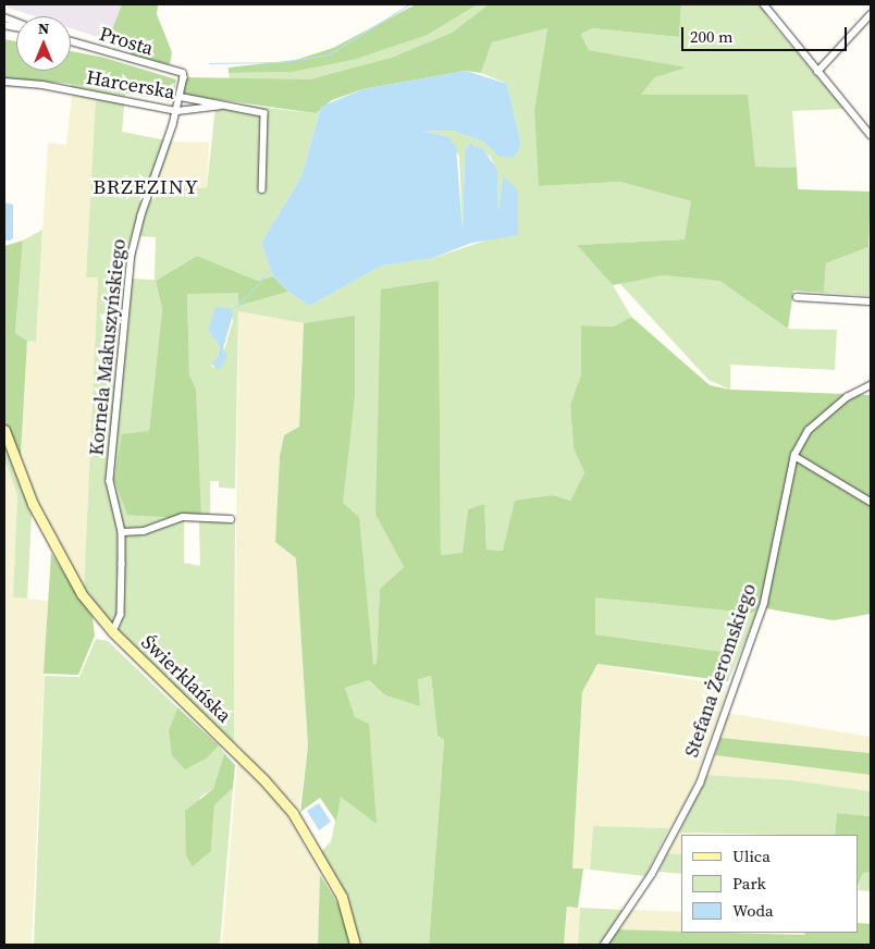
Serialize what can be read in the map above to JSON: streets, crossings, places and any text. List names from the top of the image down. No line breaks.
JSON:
{"streets":{"street":["Prosta","Harcerska","Kornela Makuszyńskiego","Stefana Żeromskiego","Świerklańska"]},"crossings":[["Prosta","Kornela Makuszyńskiego"],["Harcerska","Kornela Makuszyńskiego"],["Kornela Makuszyńskiego","Świerklańska"]],"districts":["BRZEZINY"],"legend":["Ulica","Park","Woda"],"scale_bar":"200 m","north":"top"}
